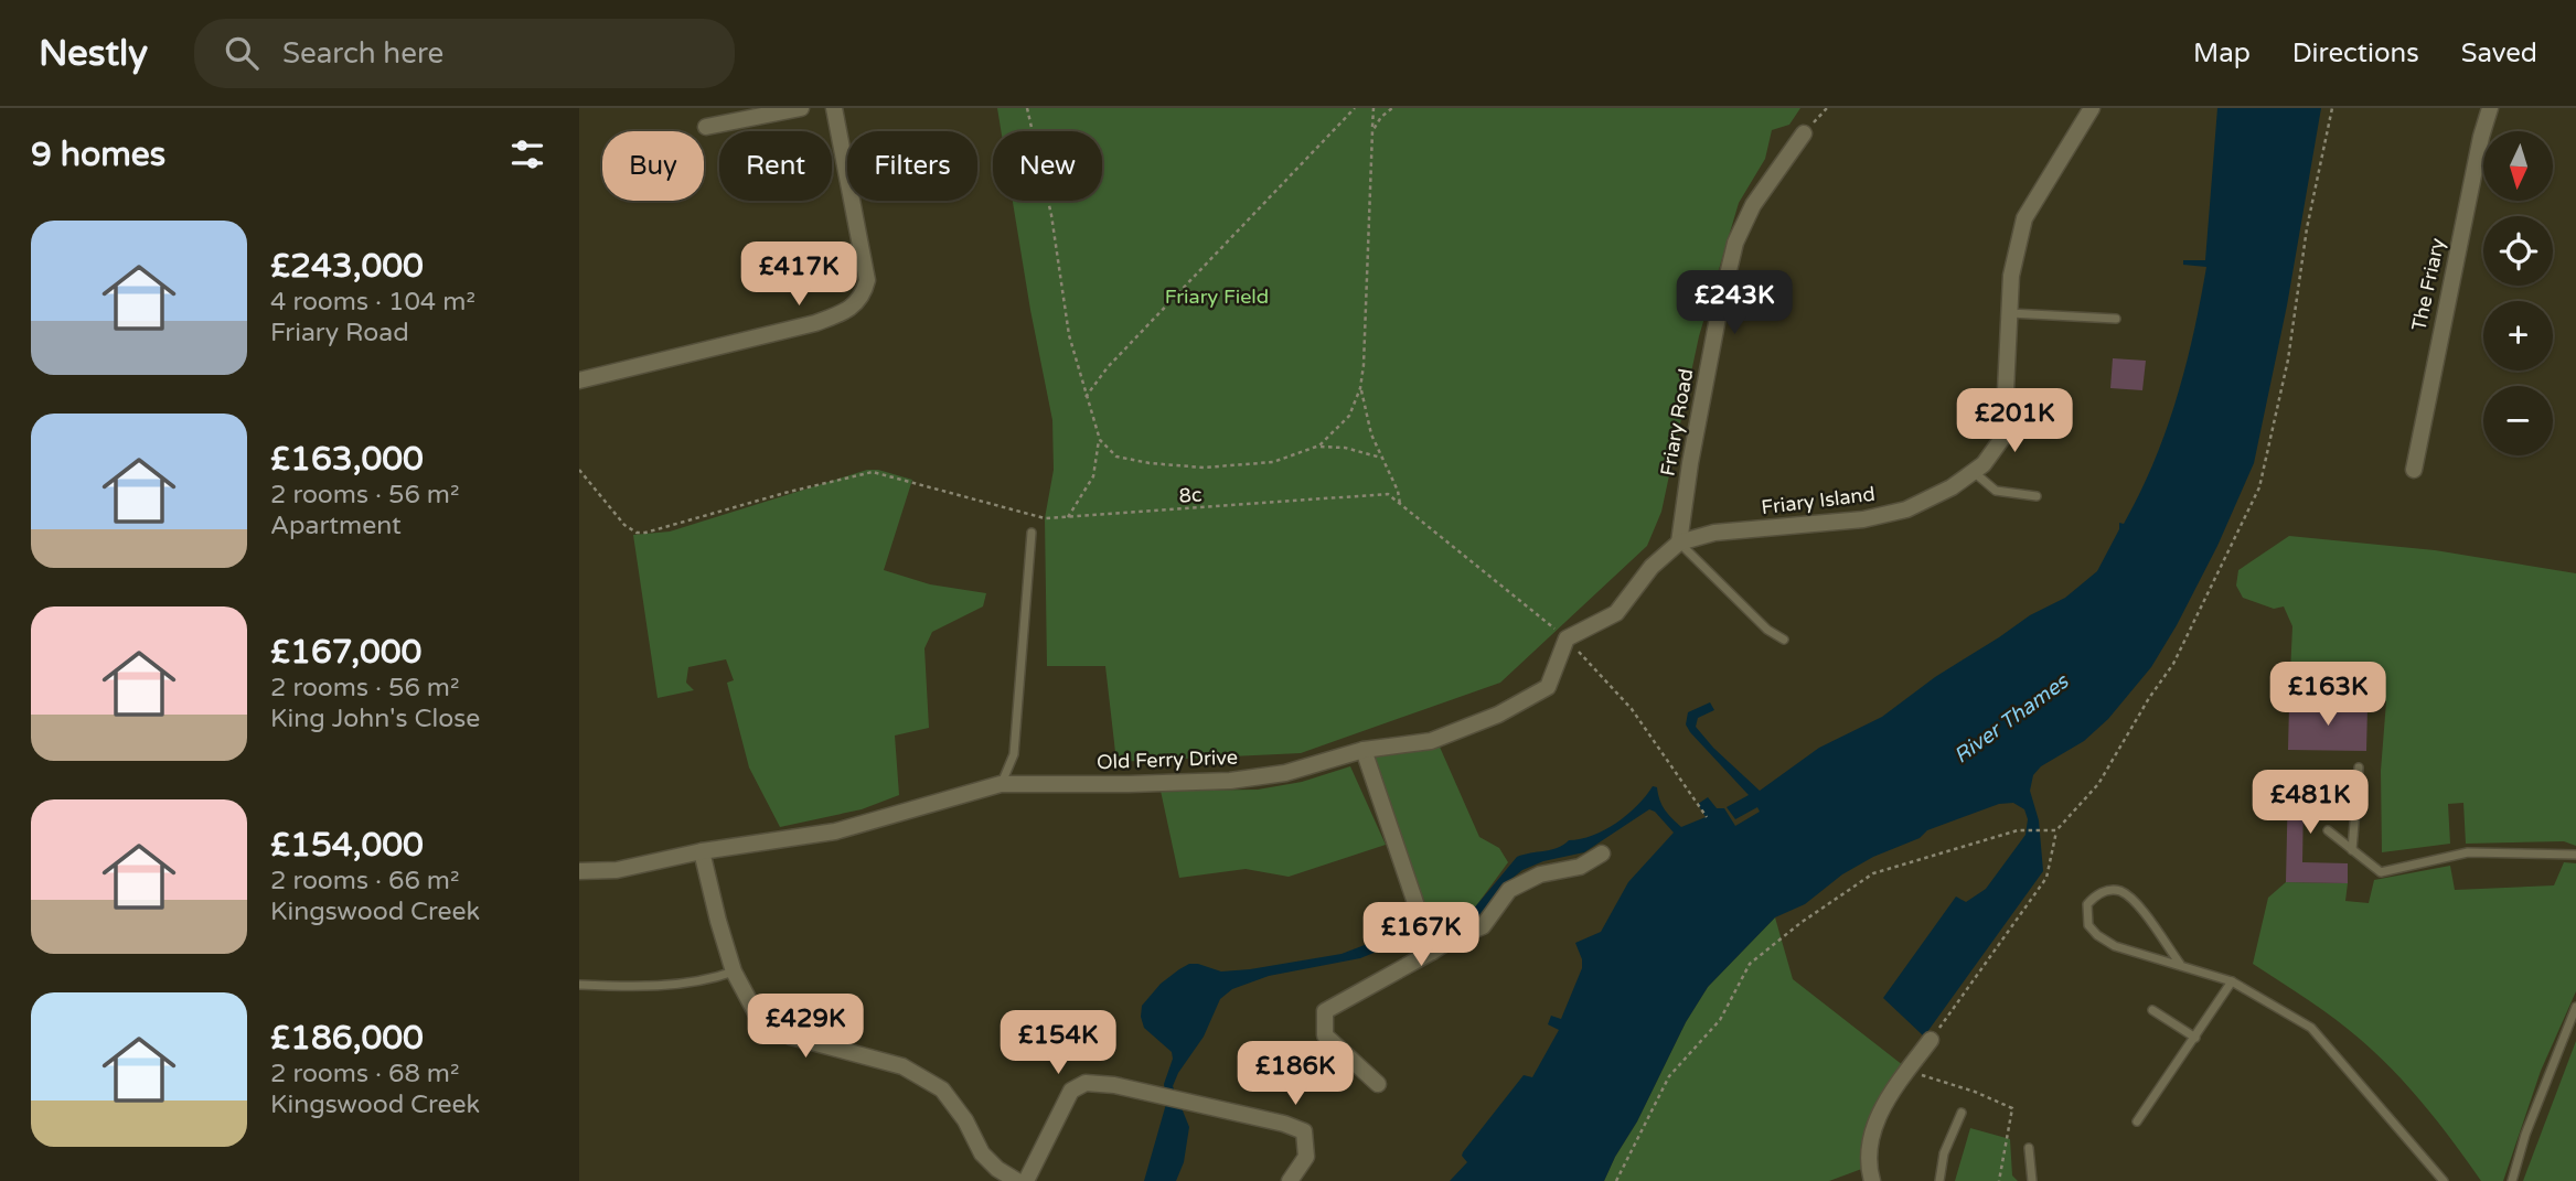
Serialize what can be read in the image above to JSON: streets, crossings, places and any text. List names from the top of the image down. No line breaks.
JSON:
{"streets":{"street":["The Friary","Friary Road","Friary Island","Old Ferry Drive"],"path":["8c"]},"crossings":[["Friary Road","Friary Island"],["8c","Old Ferry Drive"]],"water":["River Thames"],"parks":["Friary Field"],"north":"bottom","page":{"header":"Nestly","search":"Search here","nav":["Map","Directions","Saved"],"heading":"9 homes","map_buttons":["+","−"],"chip":["Buy","Rent","Filters","New"],"list":[{"name":"£243,000","note":"4 rooms · 104 m² · Friary Road"},{"name":"£163,000","note":"2 rooms · 56 m² · Apartment"},{"name":"£167,000","note":"2 rooms · 56 m² · King John's Close"},{"name":"£154,000","note":"2 rooms · 66 m² · Kingswood Creek"},{"name":"£186,000","note":"2 rooms · 68 m² · Kingswood Creek"}],"price":["£417K","£243K","£201K","£163K","£481K","£167K","£429K","£154K","£186K"]}}
